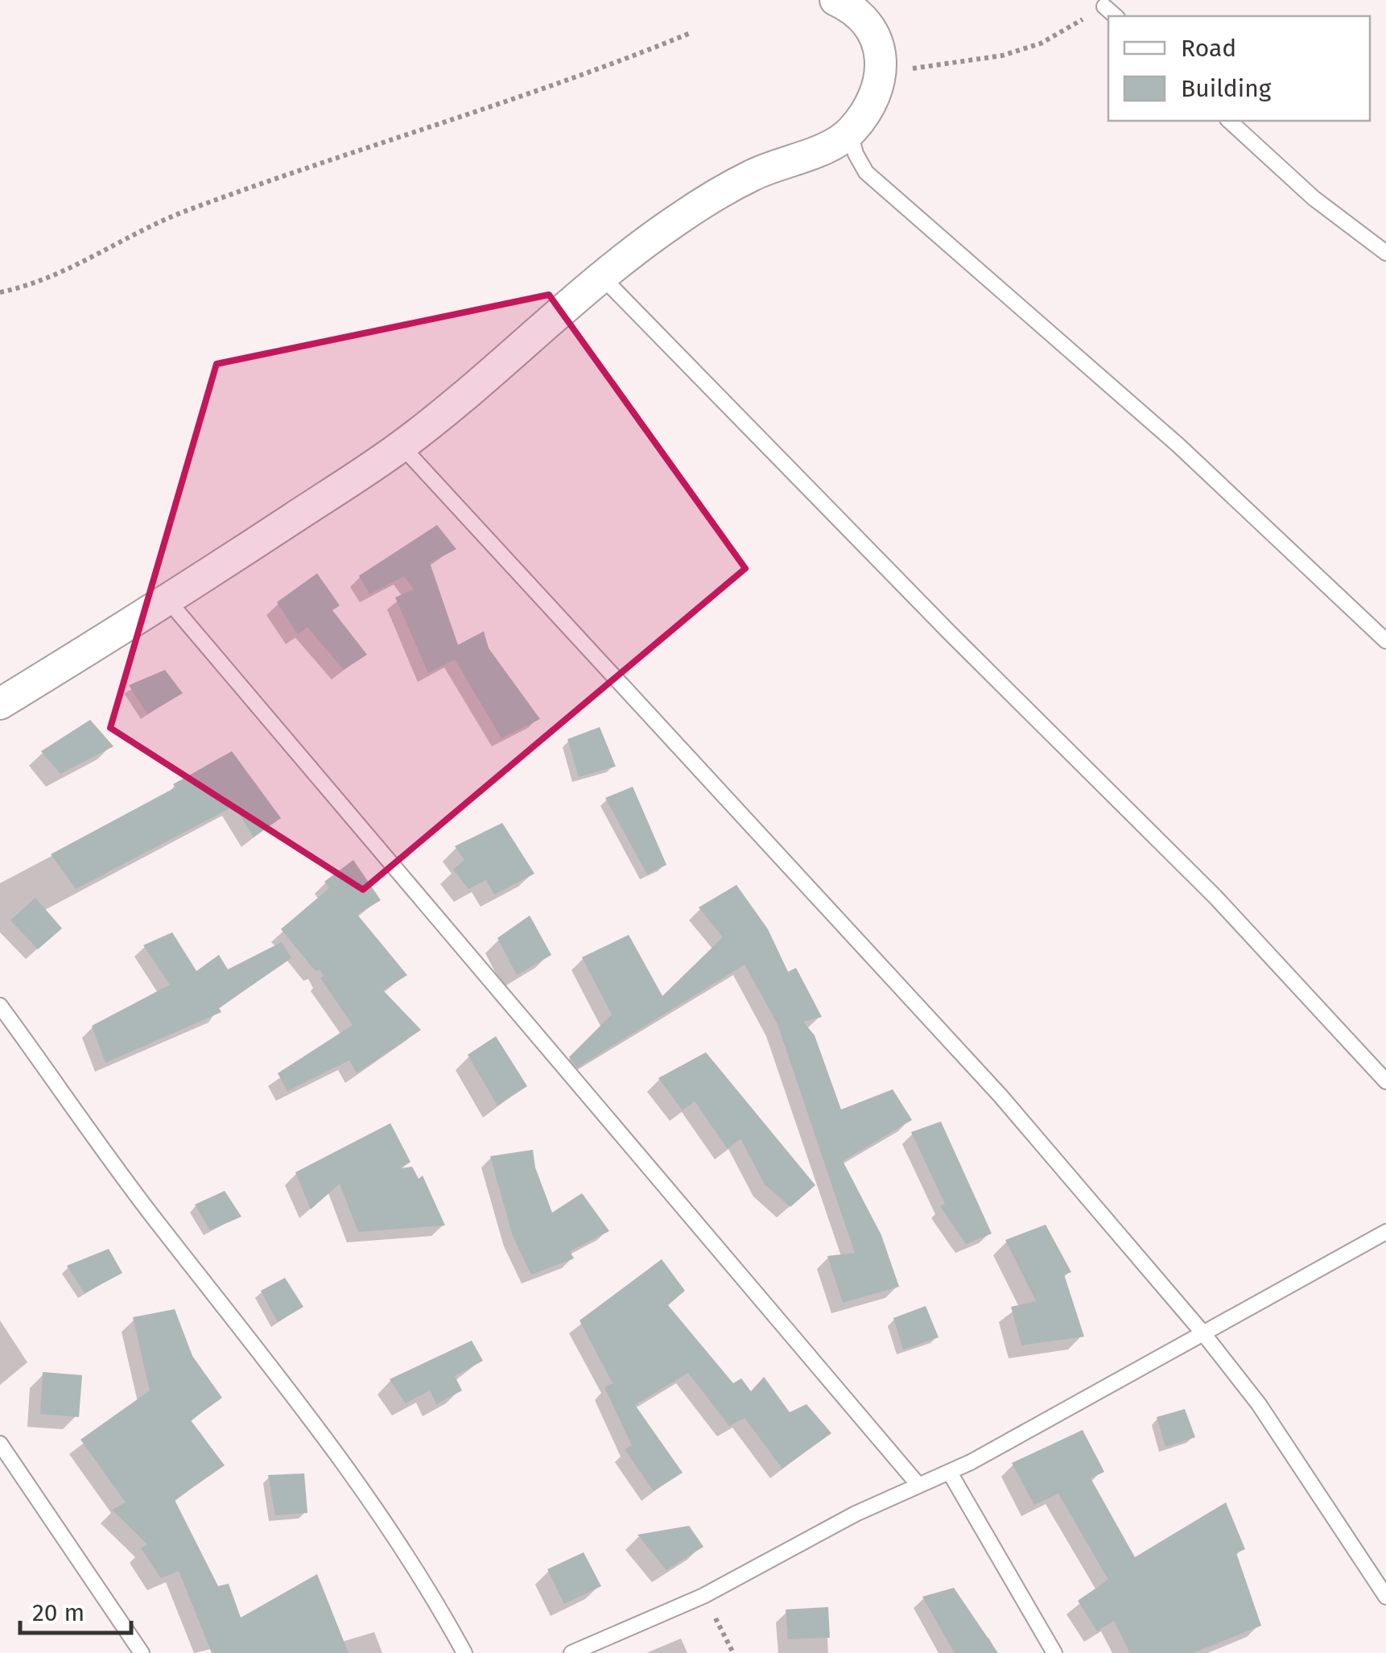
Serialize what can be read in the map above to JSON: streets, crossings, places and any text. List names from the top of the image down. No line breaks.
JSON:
{"legend":["Road","Building"],"scale_bar":"20 m"}
